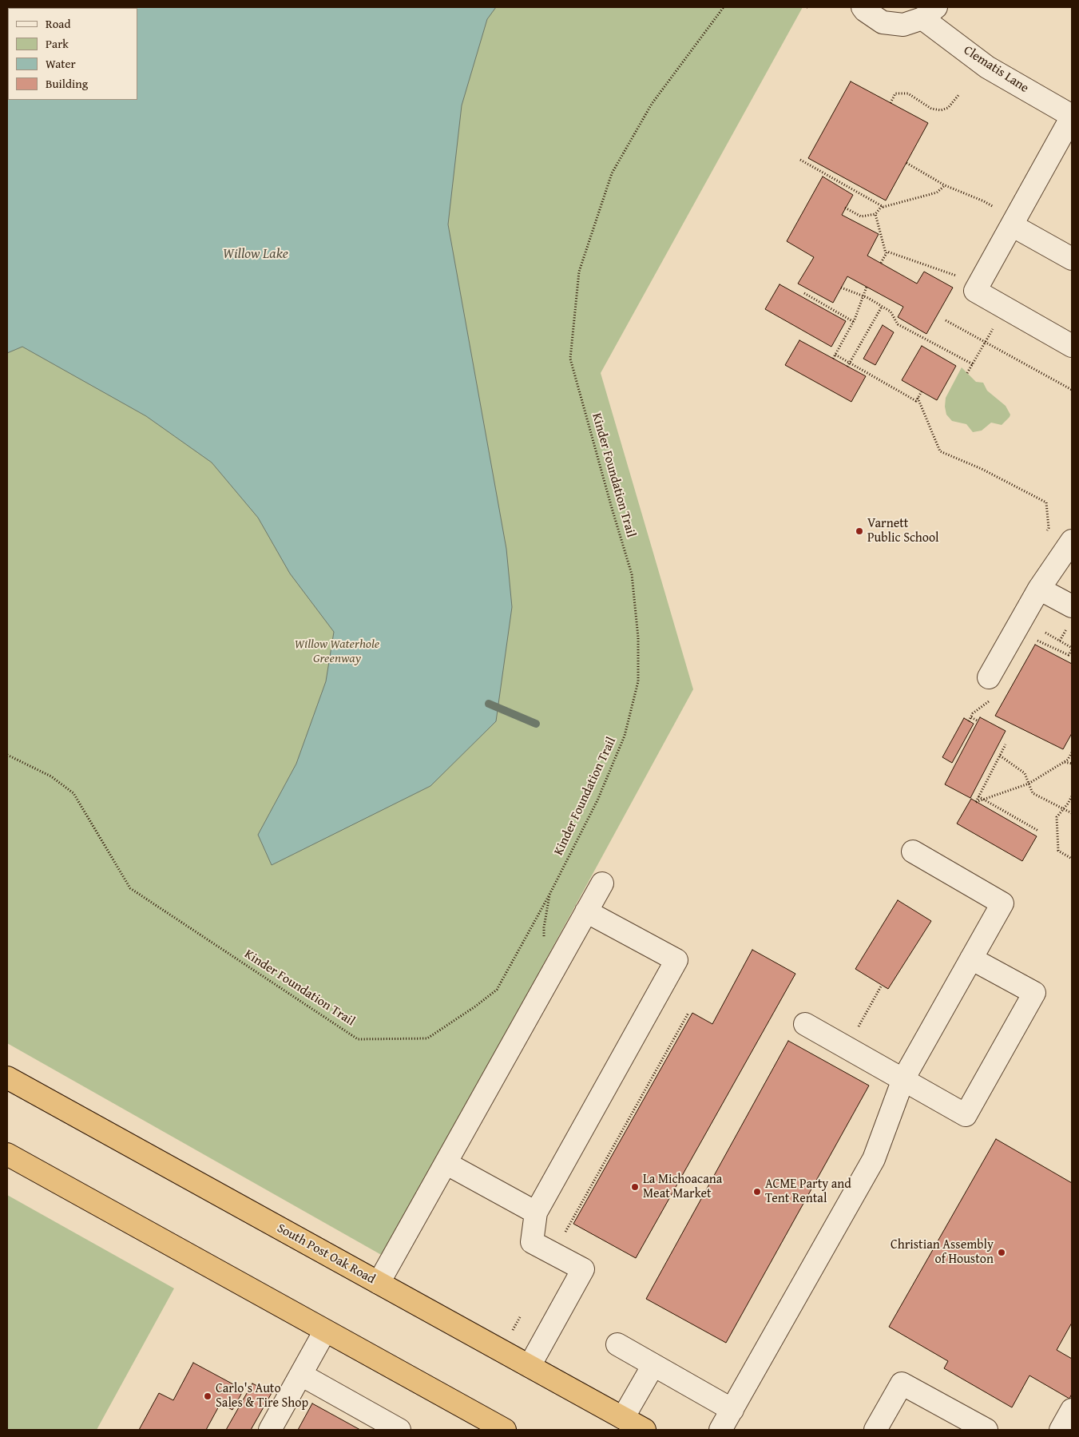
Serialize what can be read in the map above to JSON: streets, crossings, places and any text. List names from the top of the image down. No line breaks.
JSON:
{"streets":{"highway":["South Post Oak Road"],"street":["Clematis Lane"],"path":["Kinder Foundation Trail"]},"water":["Willow Lake"],"parks":["Willow Waterhole Greenway"],"places":["Varnett Public School","La Michoacana Meat Market","ACME Party and Tent Rental","Christian Assembly of Houston","Carlo's Auto Sales & Tire Shop"],"legend":["Road","Park","Water","Building"]}
